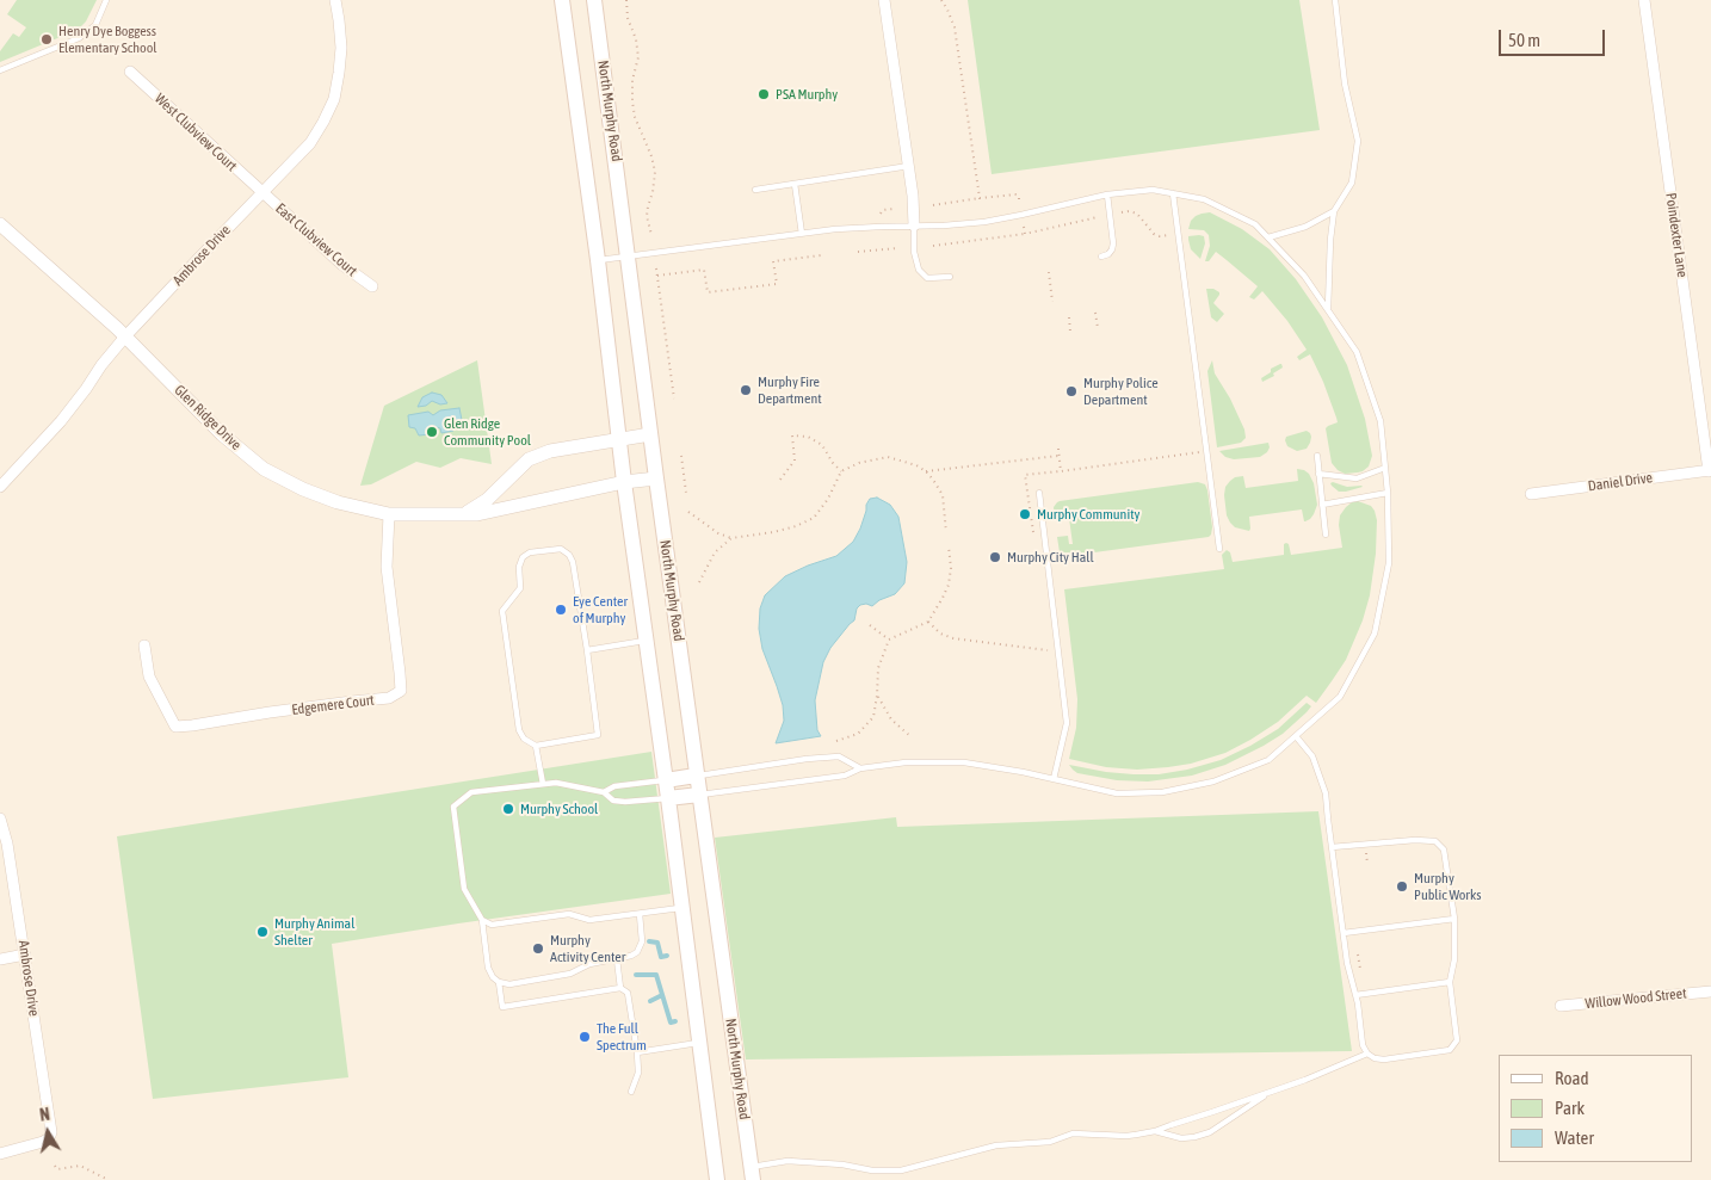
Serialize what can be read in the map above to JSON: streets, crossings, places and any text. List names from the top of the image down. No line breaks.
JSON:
{"streets":{"main road":["North Murphy Road"],"street":["West Clubview Court","Poindexter Lane","East Clubview Court","Ambrose Drive","Glen Ridge Drive","Daniel Drive","Edgemere Court","Willow Wood Street"]},"crossings":[["North Murphy Road","Glen Ridge Drive"],["West Clubview Court","East Clubview Court"],["West Clubview Court","Ambrose Drive"],["Poindexter Lane","Daniel Drive"],["East Clubview Court","Ambrose Drive"],["Ambrose Drive","Glen Ridge Drive"],["Glen Ridge Drive","Edgemere Court"]],"places":["Henry Dye Boggess Elementary School","PSA Murphy","Murphy Fire Department","Murphy Police Department","Glen Ridge Community Pool","Murphy Community","Murphy City Hall","Eye Center of Murphy","Murphy School","Murphy Public Works","Murphy Animal Shelter","Murphy Activity Center","The Full Spectrum"],"legend":["Road","Park","Water"],"scale_bar":"50 m","north":"top"}
